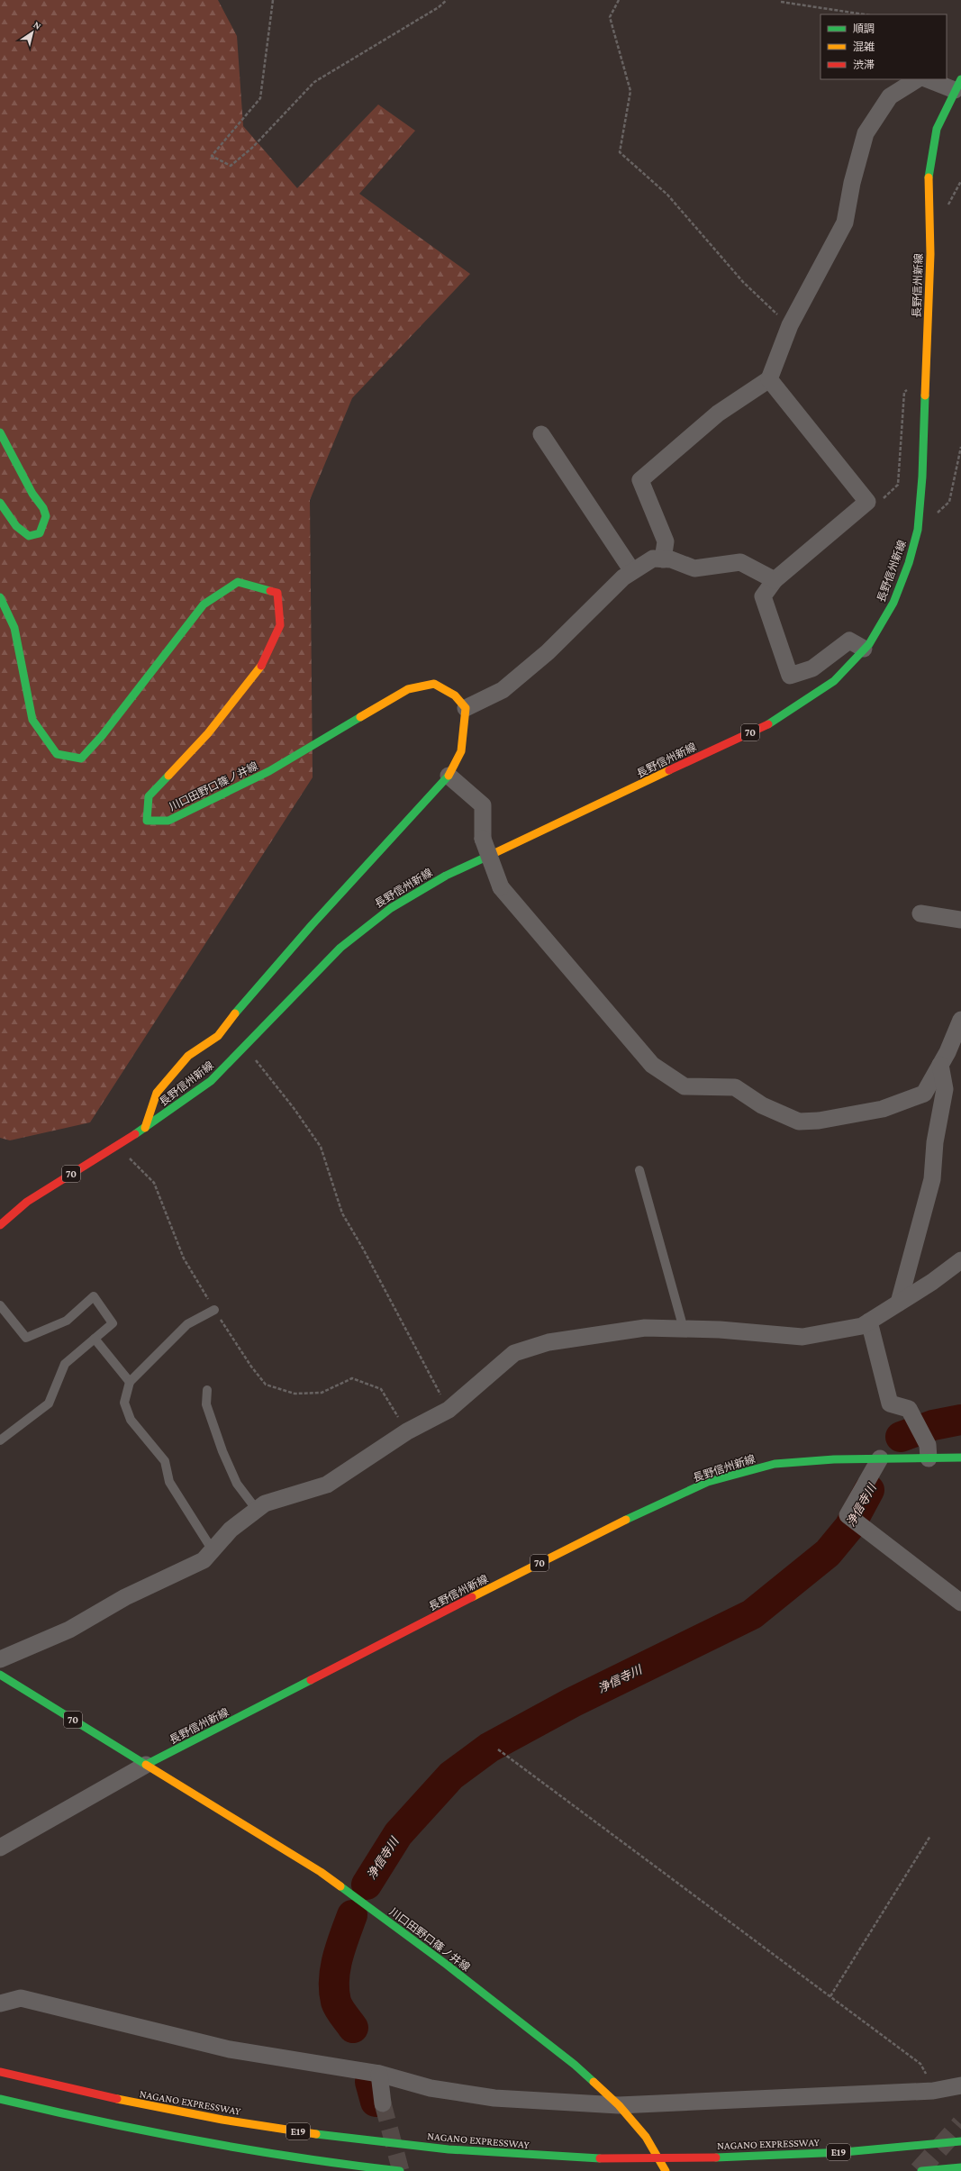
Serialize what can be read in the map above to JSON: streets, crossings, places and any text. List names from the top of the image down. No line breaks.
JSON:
{"streets":{"main road":["長野信州新線","70","川口田野口篠ノ井線","NAGANO EXPRESSWAY","E19"]},"crossings":[["長野信州新線","70"],["長野信州新線","川口田野口篠ノ井線"],["70","川口田野口篠ノ井線"]],"water":["浄信寺川"],"legend":["順調","混雑","渋滞"],"north":"top right"}
